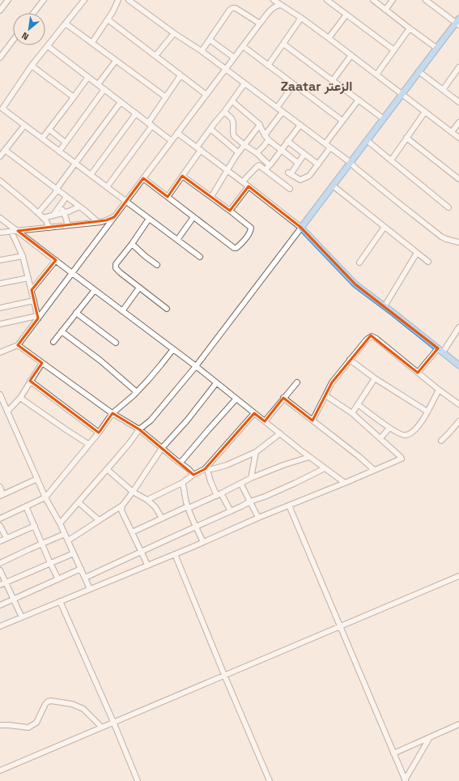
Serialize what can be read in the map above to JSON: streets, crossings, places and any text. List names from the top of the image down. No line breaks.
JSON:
{"districts":["Zaatar الزعتر"],"north":"bottom left"}
